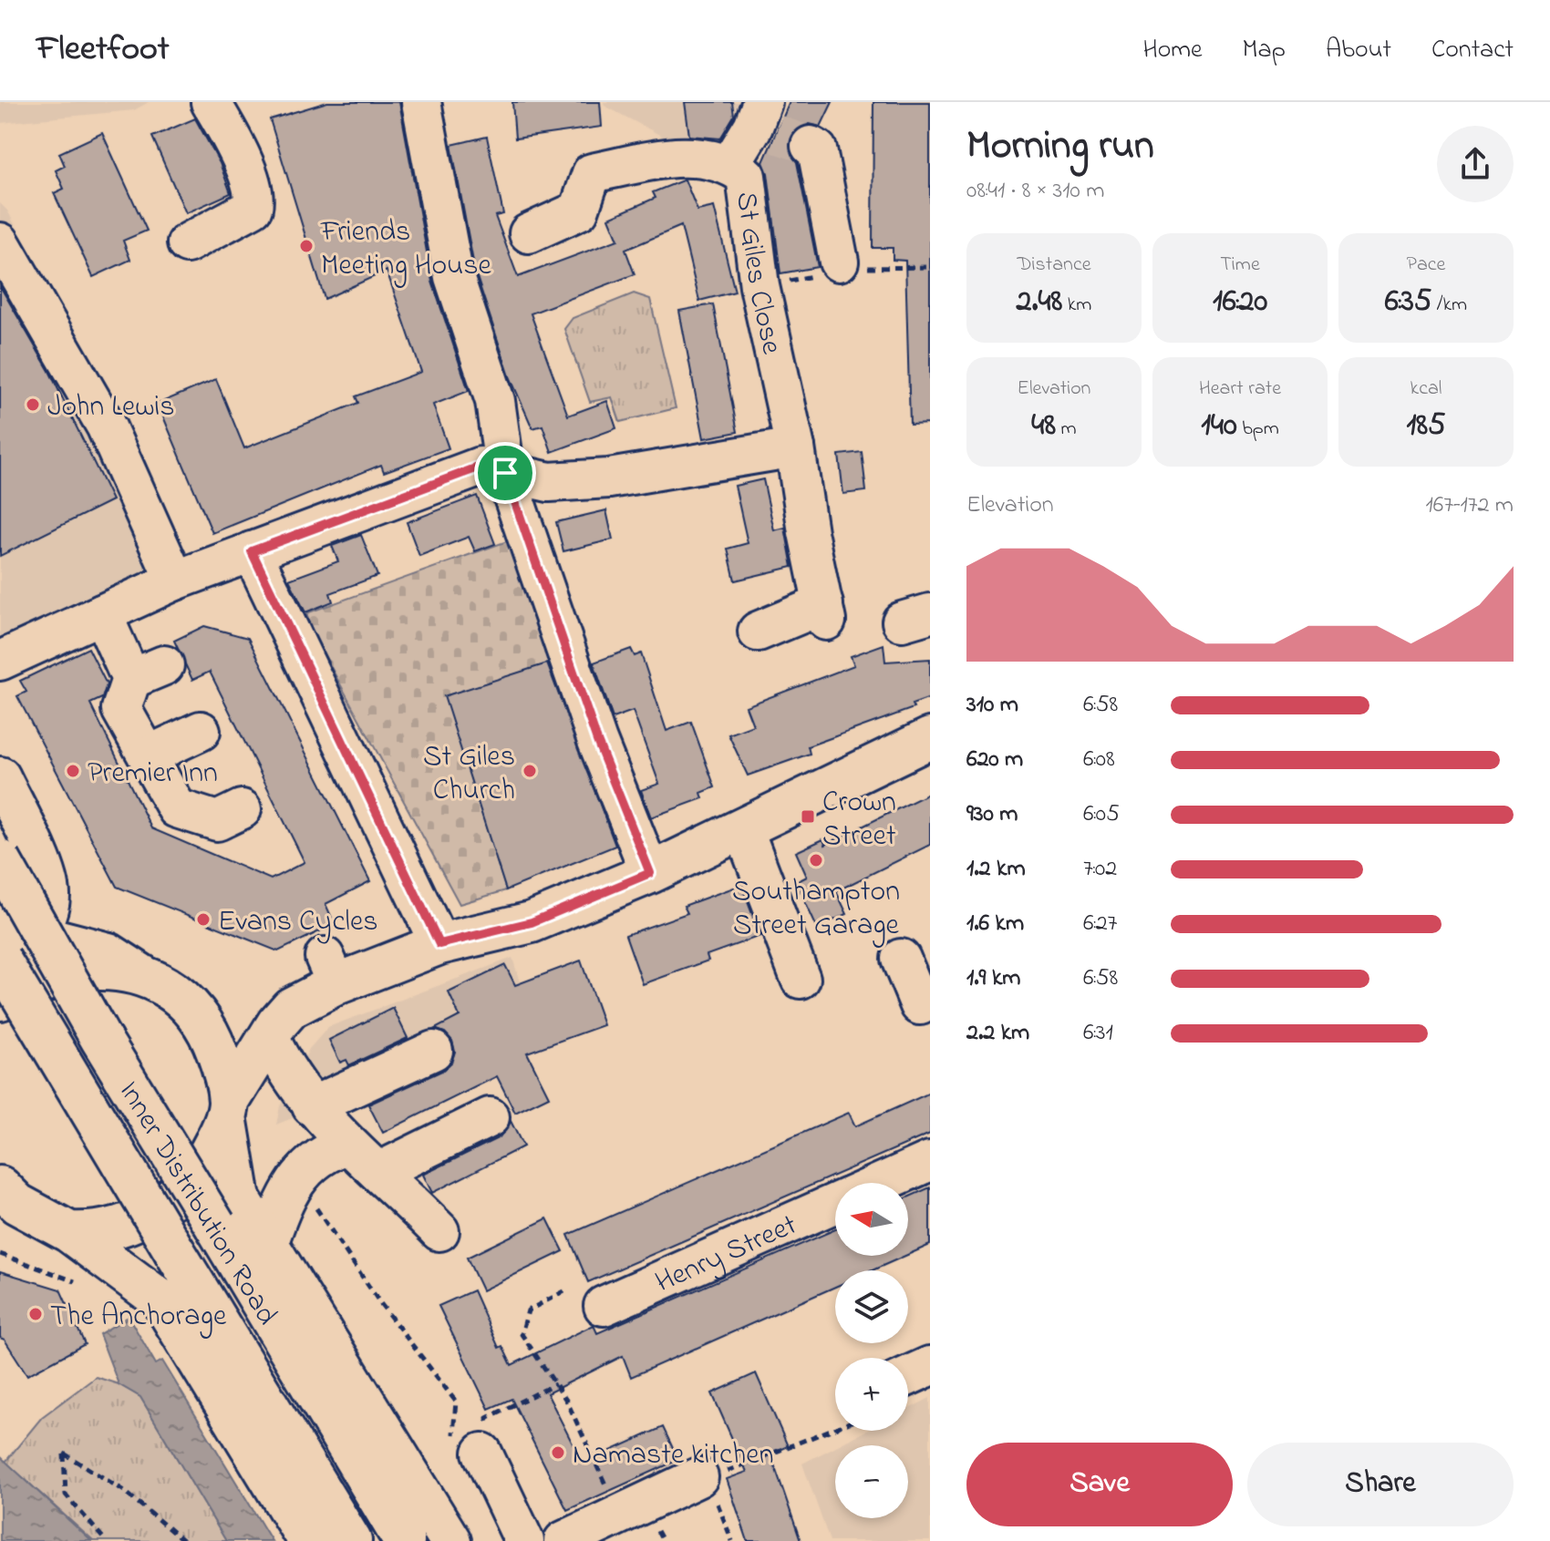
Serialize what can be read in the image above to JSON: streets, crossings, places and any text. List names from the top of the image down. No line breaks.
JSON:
{"streets":{"main road":["Inner Distribution Road"],"street":["St Giles Close","Henry Street"]},"places":{"other":["Friends Meeting House","John Lewis","Premier Inn","St Giles Church","Southampton Street Garage","Evans Cycles","The Anchorage","Namaste kitchen"],"transit":["Crown Street"]},"north":"left","page":{"header":"Fleetfoot","nav":["Home","Map","About","Contact"],"heading":["Morning run","08:41 · 8 × 310 m"],"stats":[["Distance","2.48 km"],["Time","16:20"],["Pace","6:35 /km"],["Elevation","48 m"],["Heart rate","140 bpm"],["kcal","185"]],"chart":["Elevation","167–172 m"],"list":[{"name":"310 m","note":"6:58"},{"name":"620 m","note":"6:08"},{"name":"930 m","note":"6:05"},{"name":"1.2 km","note":"7:02"},{"name":"1.6 km","note":"6:27"},{"name":"1.9 km","note":"6:58"},{"name":"2.2 km","note":"6:31"}],"map_buttons":["+","−"],"buttons":["Save","Share"]}}
